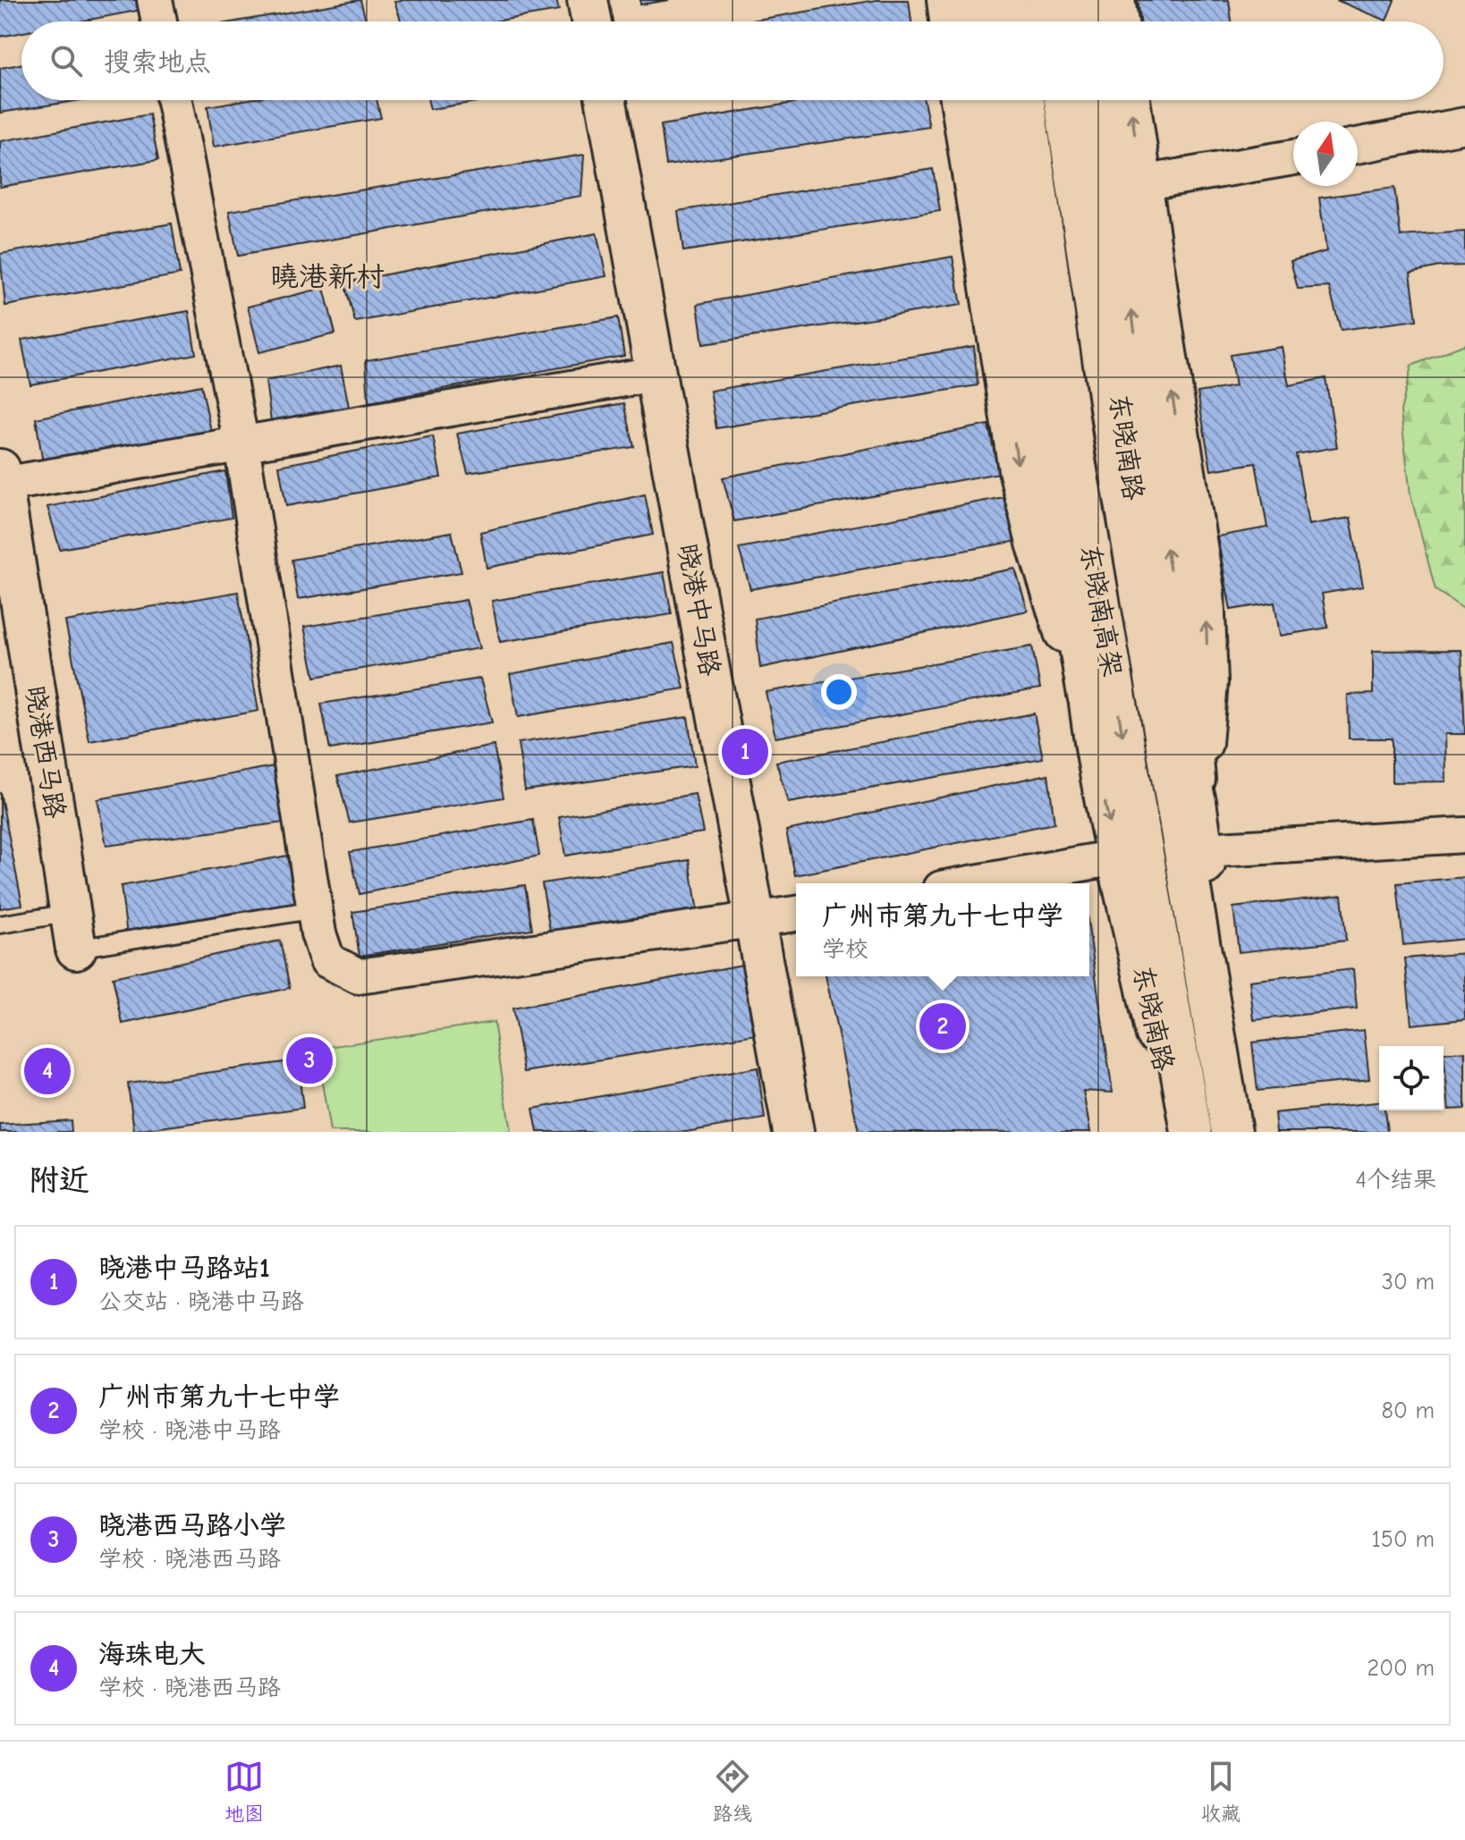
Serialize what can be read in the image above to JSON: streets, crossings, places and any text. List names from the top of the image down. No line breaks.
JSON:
{"streets":{"main road":["东晓南路","晓港中马路","东晓南高架","晓港西马路"]},"districts":["曉港新村"],"north":"top","page":{"search":"搜索地点","pins":["1","2","3","4"],"popup":["广州市第九十七中学","学校"],"heading":["附近","4个结果"],"list":[{"mark":"1","name":"晓港中马路站1","note":"公交站 · 晓港中马路","value":"30 m"},{"mark":"2","name":"广州市第九十七中学","note":"学校 · 晓港中马路","value":"80 m"},{"mark":"3","name":"晓港西马路小学","note":"学校 · 晓港西马路","value":"150 m"},{"mark":"4","name":"海珠电大","note":"学校 · 晓港西马路","value":"200 m"}],"nav":["地图","路线","收藏"]}}
